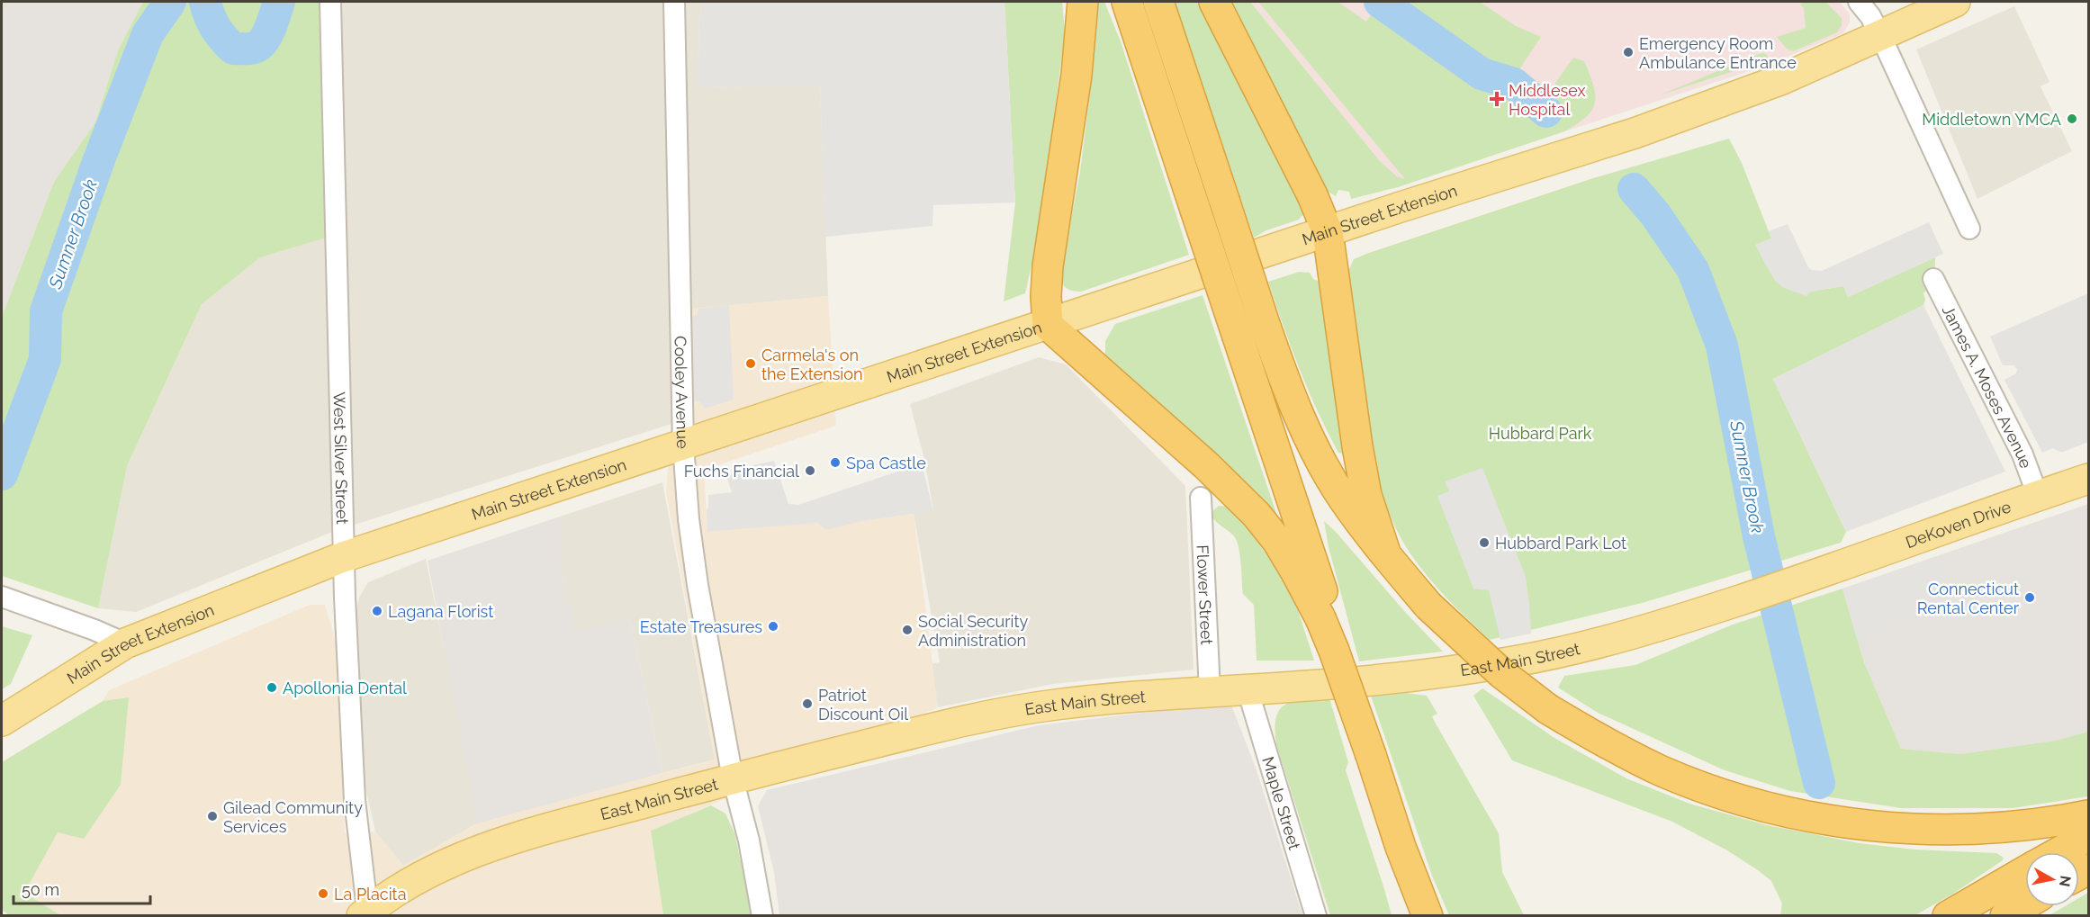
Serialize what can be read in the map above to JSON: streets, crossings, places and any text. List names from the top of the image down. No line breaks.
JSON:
{"streets":{"main road":["Main Street Extension","DeKoven Drive","East Main Street"],"street":["James A. Moses Avenue","Cooley Avenue","West Silver Street","Flower Street","Maple Street"]},"crossings":[["Main Street Extension","Cooley Avenue"],["Main Street Extension","West Silver Street"],["James A. Moses Avenue","DeKoven Drive"],["Cooley Avenue","East Main Street"],["West Silver Street","East Main Street"],["DeKoven Drive","East Main Street"],["Flower Street","East Main Street"],["East Main Street","Maple Street"]],"water":["Sumner Brook"],"parks":["Hubbard Park"],"places":{"other":["Emergency Room Ambulance Entrance","Middletown YMCA","Carmela's on the Extension","Spa Castle","Fuchs Financial","Hubbard Park Lot","Connecticut Rental Center","Lagana Florist","Estate Treasures","Social Security Administration","Apollonia Dental","Patriot Discount Oil","Gilead Community Services","La Placita"],"health":["Middlesex Hospital"]},"scale_bar":"50 m","north":"right"}
